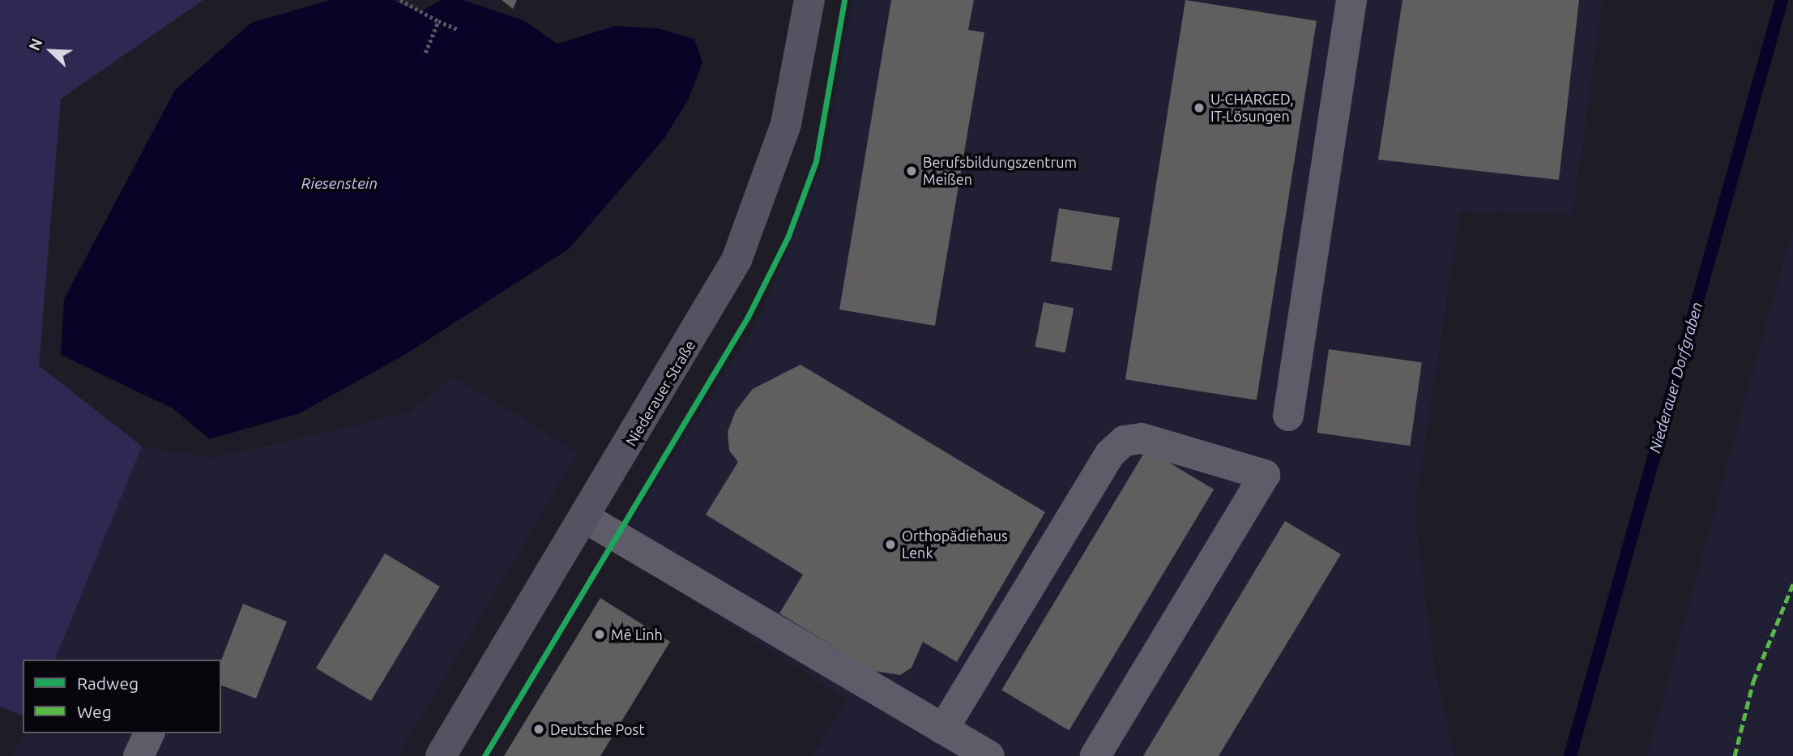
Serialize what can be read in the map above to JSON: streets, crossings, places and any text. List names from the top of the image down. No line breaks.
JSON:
{"streets":{"main road":["Niederauer Straße"]},"water":["Riesenstein","Niederauer Dorfgraben"],"places":["U-CHARGED, IT-Lösungen","Berufsbildungszentrum Meißen","Orthopädiehaus Lenk","Mȇ Linh","Deutsche Post"],"legend":["Radweg","Weg"],"north":"top left"}
